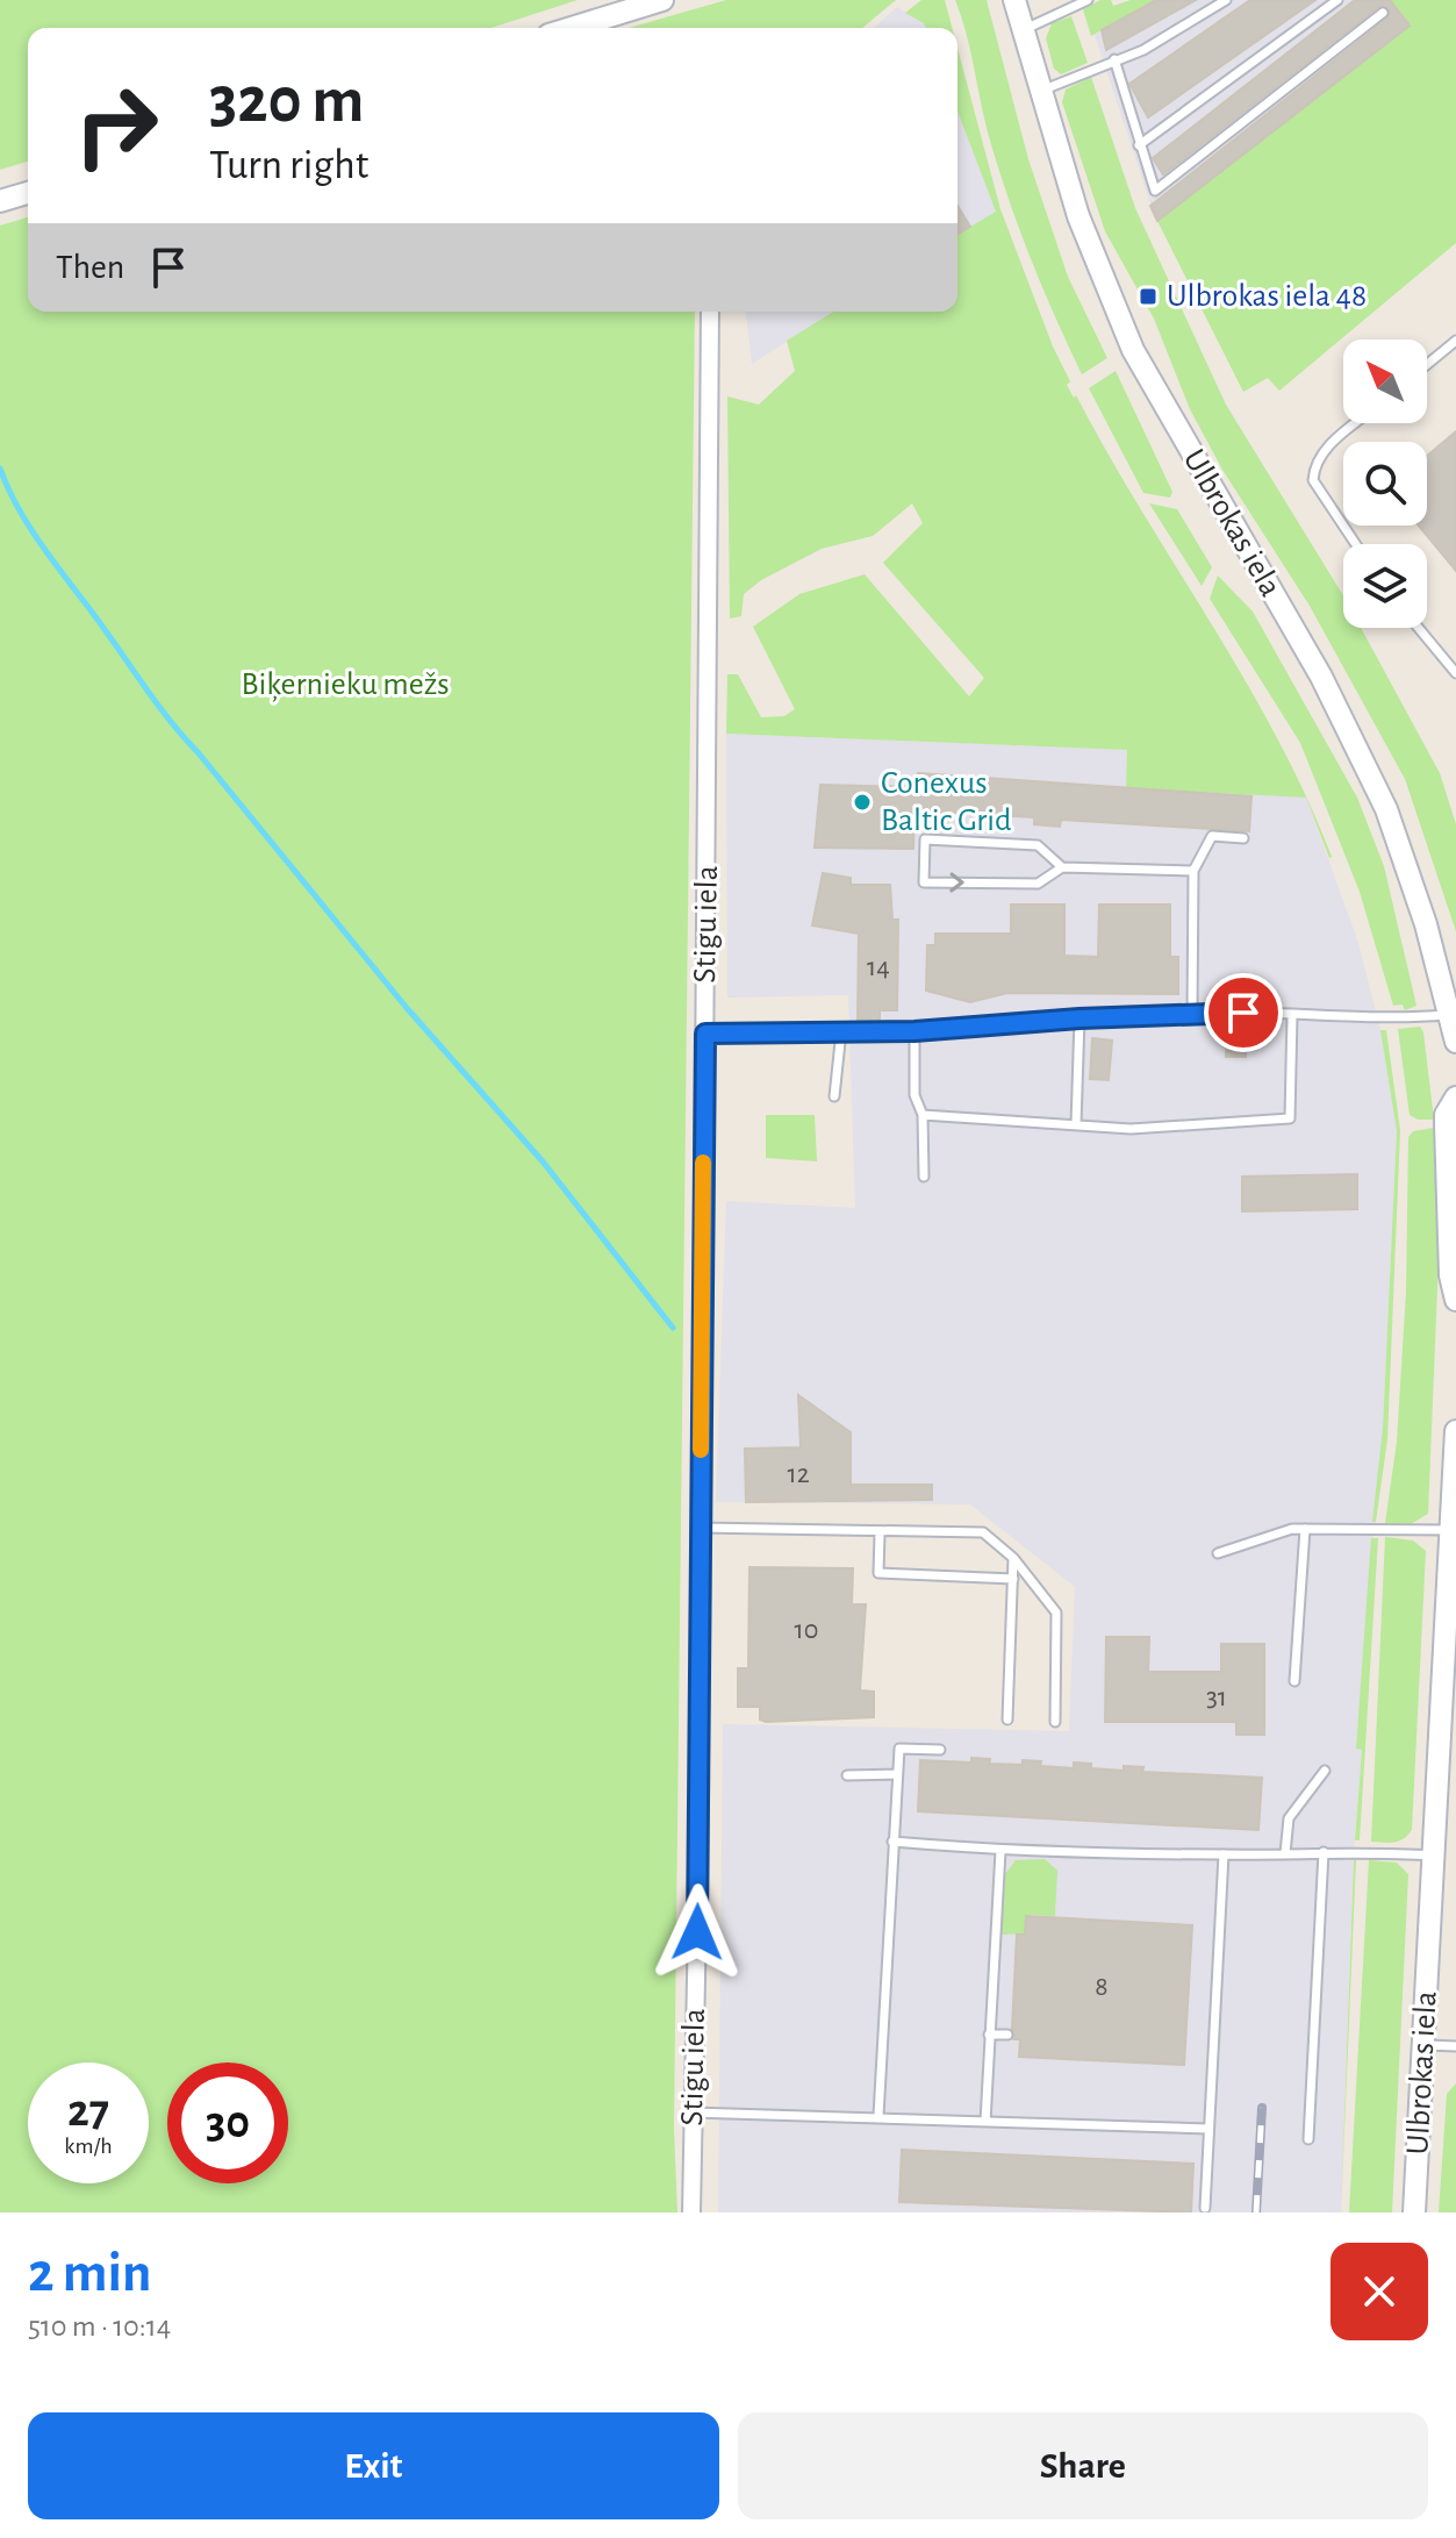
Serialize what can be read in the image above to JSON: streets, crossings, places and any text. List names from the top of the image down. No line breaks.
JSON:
{"streets":{"main road":["Ulbrokas iela"],"street":["Stigu iela"]},"parks":["Biķernieku mežs"],"places":{"transit":["Ulbrokas iela 48"],"other":["Conexus Baltic Grid"]},"house_numbers":["14","12","10","31","8"],"north":"top left","page":{"turn":["320 m","Turn right"],"then":"Then","speed":"27 km/h","limit":"30","heading":["2 min","510 m · 10:14"],"buttons":["Exit","Share"]}}
